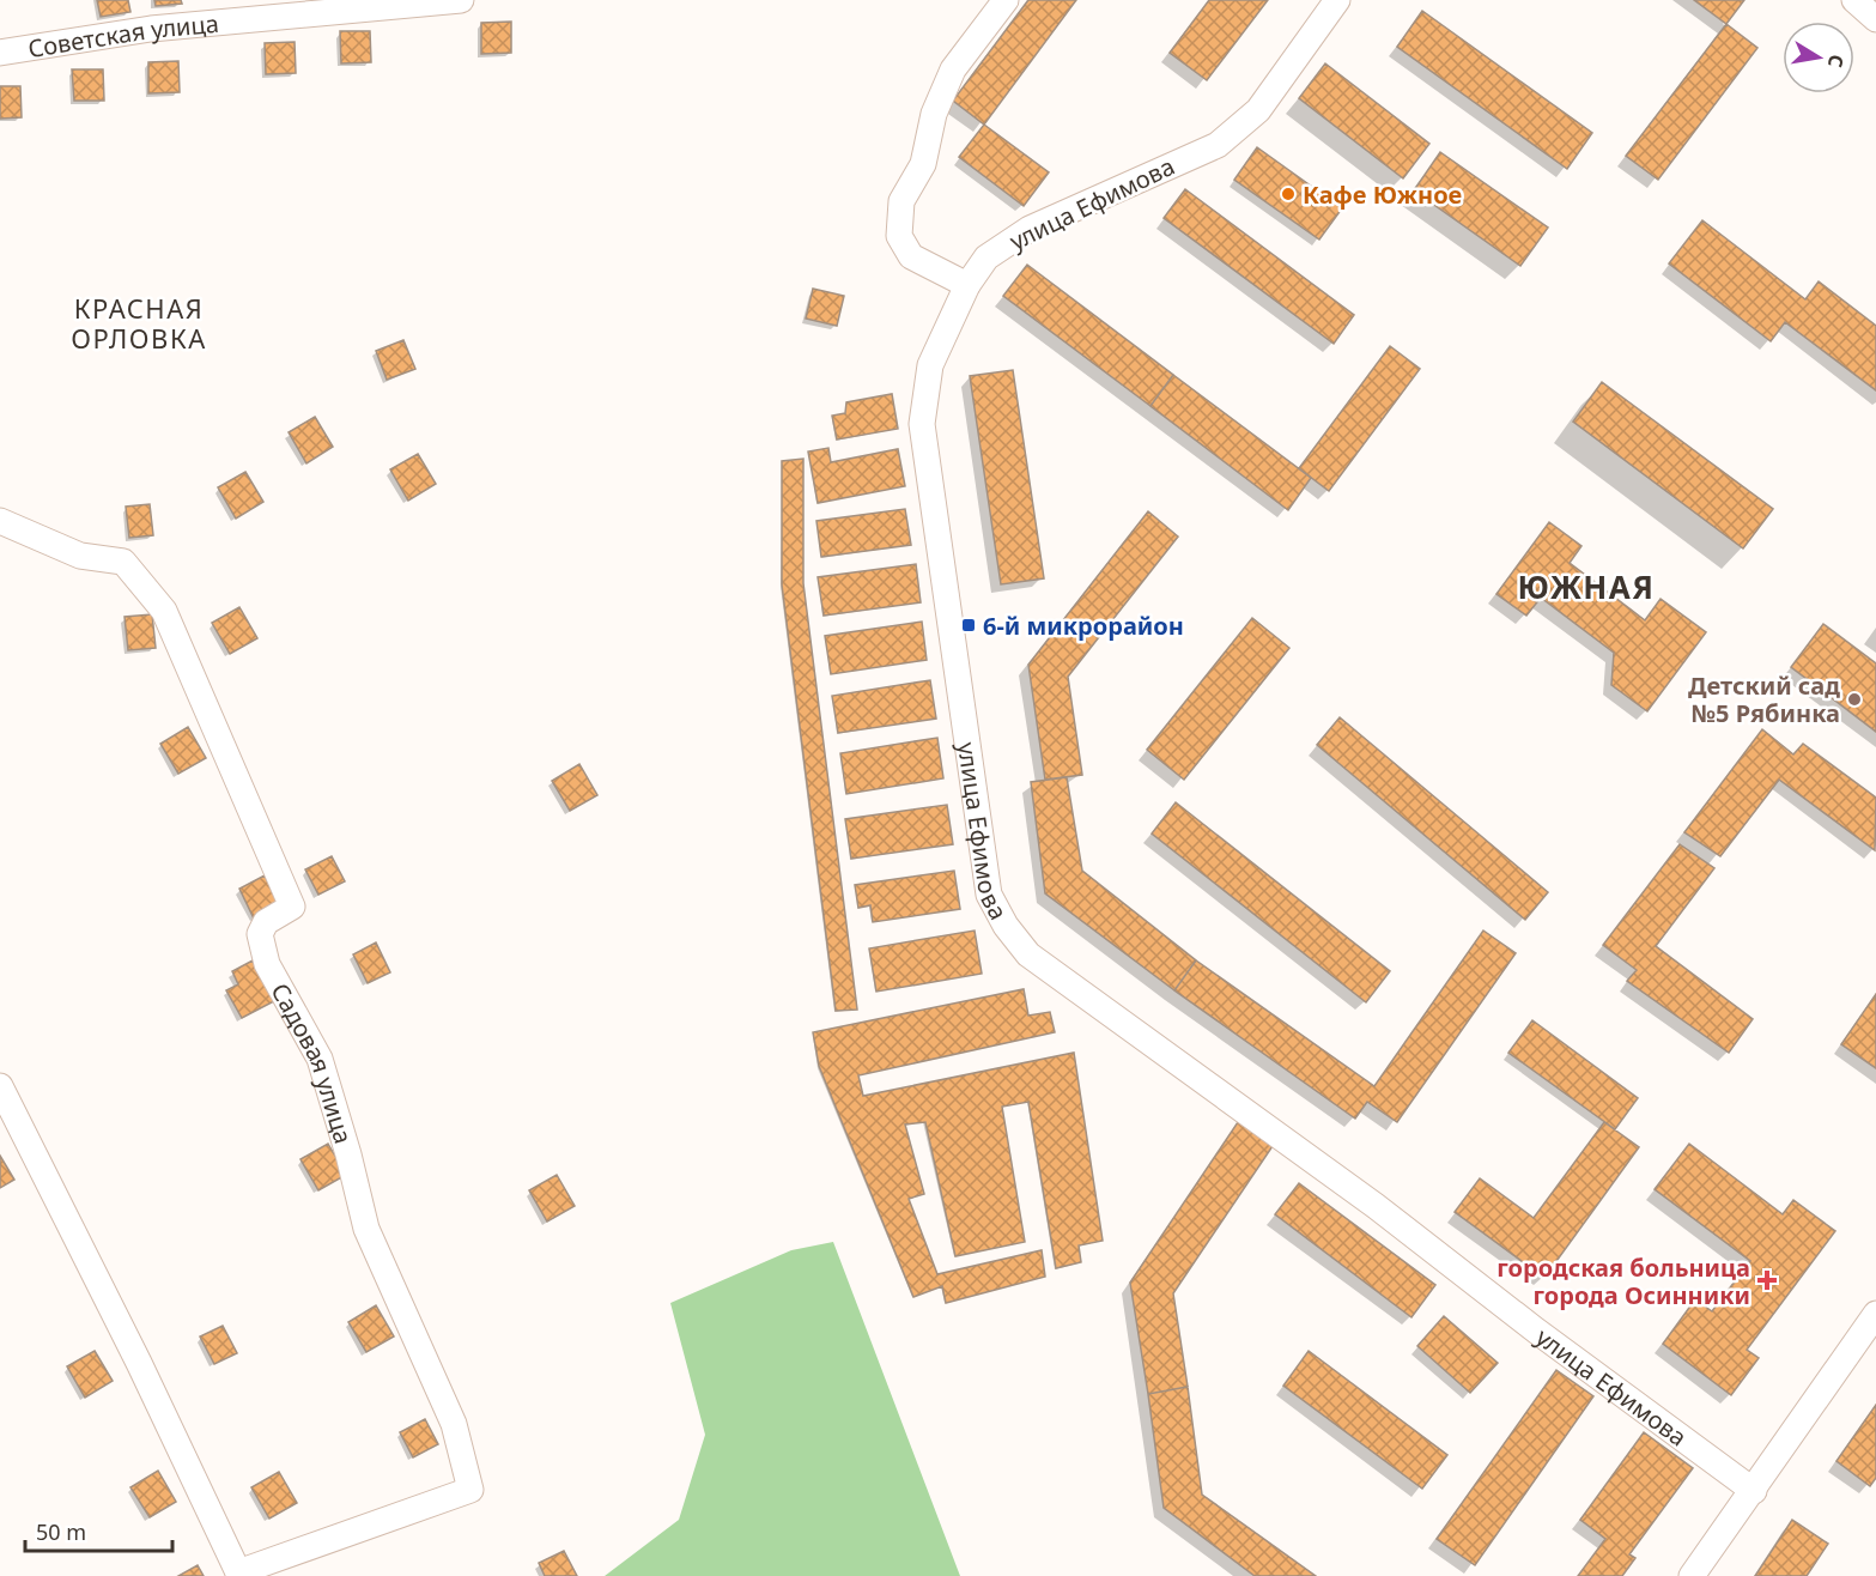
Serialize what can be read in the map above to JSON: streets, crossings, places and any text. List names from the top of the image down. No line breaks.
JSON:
{"streets":{"street":["Советская улица","улица Ефимова","Садовая улица"]},"districts":["КРАСНАЯ ОРЛОВКА","ЮЖНАЯ"],"places":{"other":["Кафе Южное","Детский сад №5 Рябинка"],"transit":["6-й микрорайон"],"health":["городская больница города Осинники"]},"scale_bar":"50 m","north":"right"}
